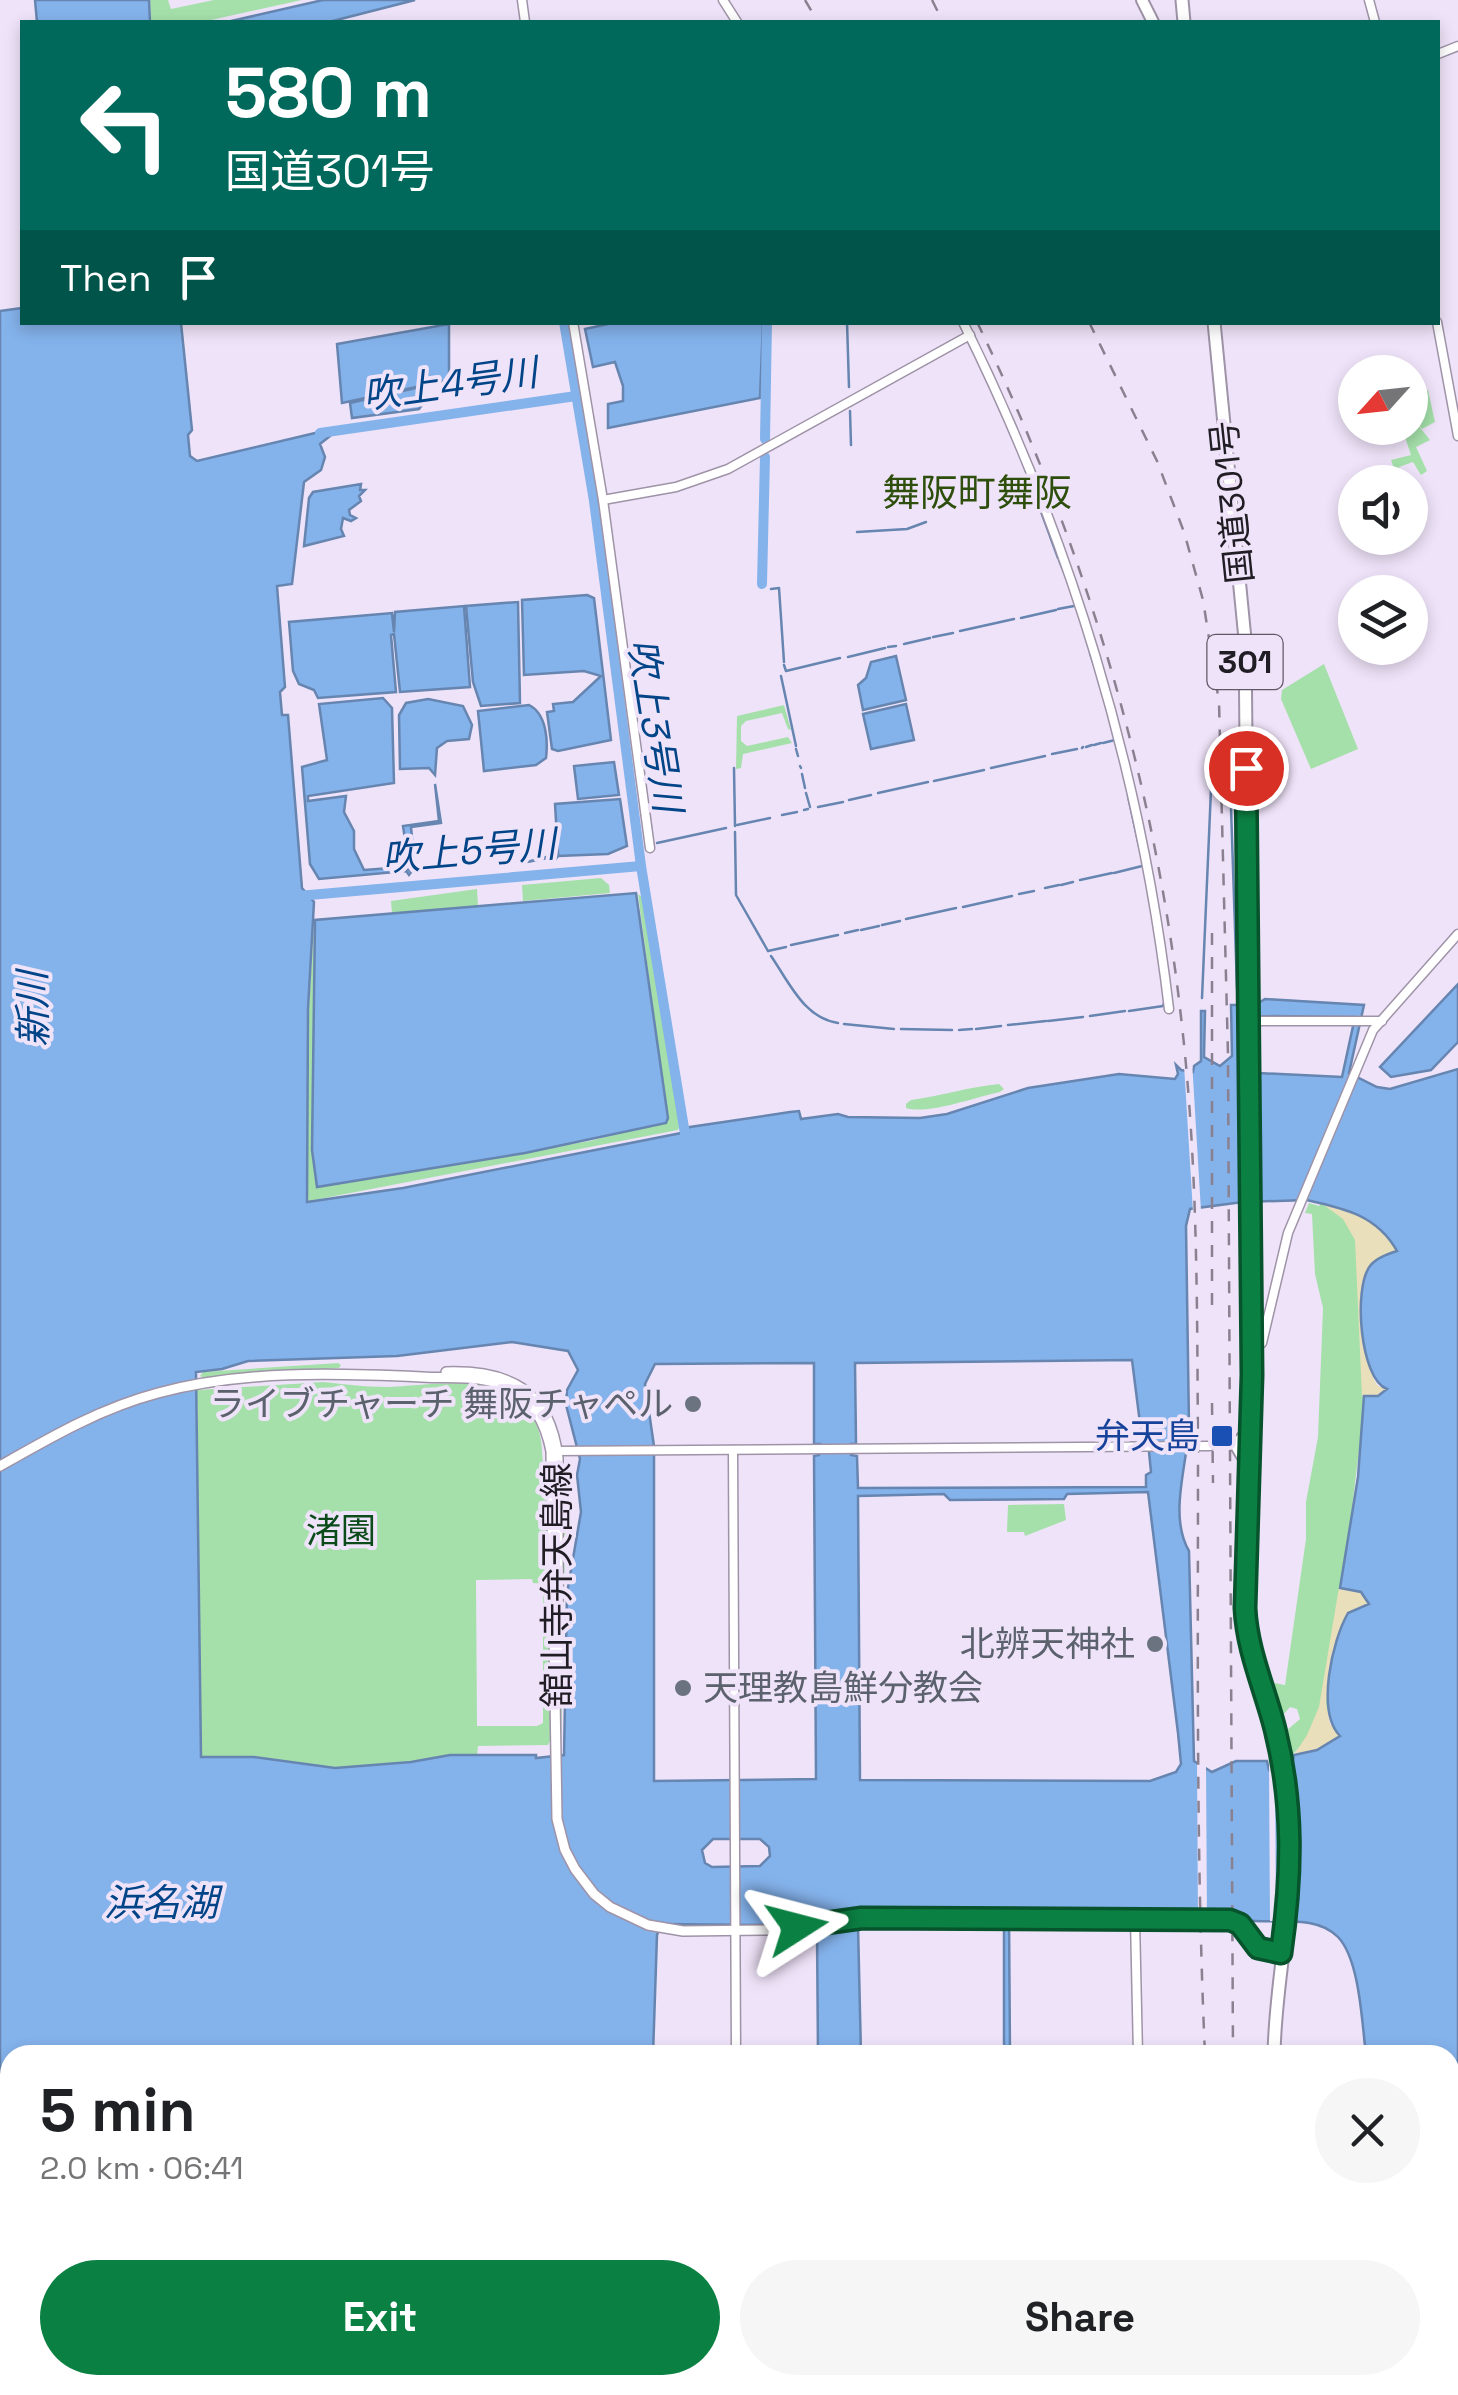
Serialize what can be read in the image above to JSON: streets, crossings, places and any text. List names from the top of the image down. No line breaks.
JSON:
{"streets":{"highway":["国道301号","301"],"main road":["舘山寺弁天島線"]},"crossings":[["国道301号","舘山寺弁天島線"]],"districts":["舞阪町舞阪"],"water":["吹上4号川","吹上3号川","吹上5号川","新川","浜名湖"],"parks":["渚園"],"places":{"other":["ライブチャーチ 舞阪チャペル","北辨天神社","天理教島鮮分教会"],"transit":["弁天島"]},"north":"bottom left","page":{"turn":["580 m","国道301号"],"then":"Then","heading":["5 min","2.0 km · 06:41"],"buttons":["Exit","Share"]}}
